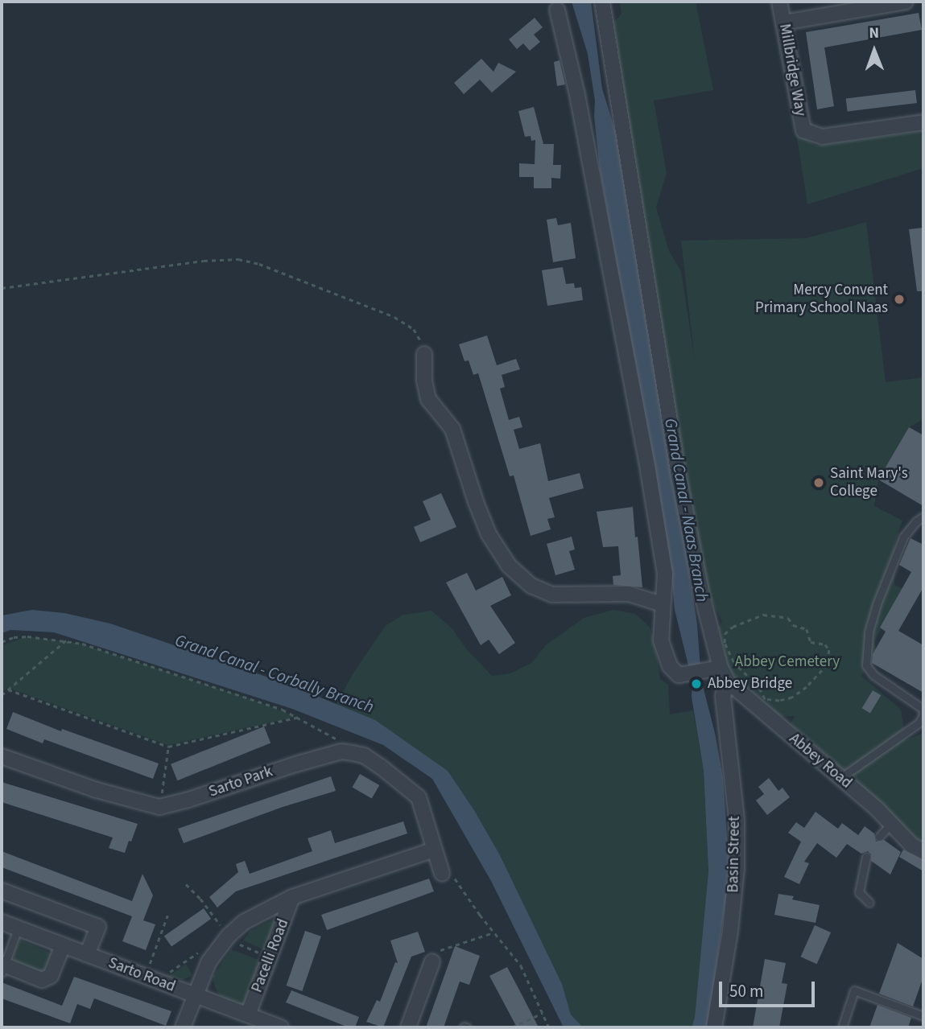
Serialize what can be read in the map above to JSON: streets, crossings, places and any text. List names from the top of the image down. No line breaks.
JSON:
{"streets":{"street":["Millbridge Way","Abbey Road","Sarto Park","Basin Street","Pacelli Road","Sarto Road"]},"crossings":[["Abbey Road","Basin Street"],["Pacelli Road","Sarto Road"]],"water":["Grand Canal - Naas Branch","Grand Canal - Corbally Branch"],"parks":["Abbey Cemetery"],"places":["Mercy Convent Primary School Naas","Saint Mary's College","Abbey Bridge"],"scale_bar":"50 m","north":"top"}
